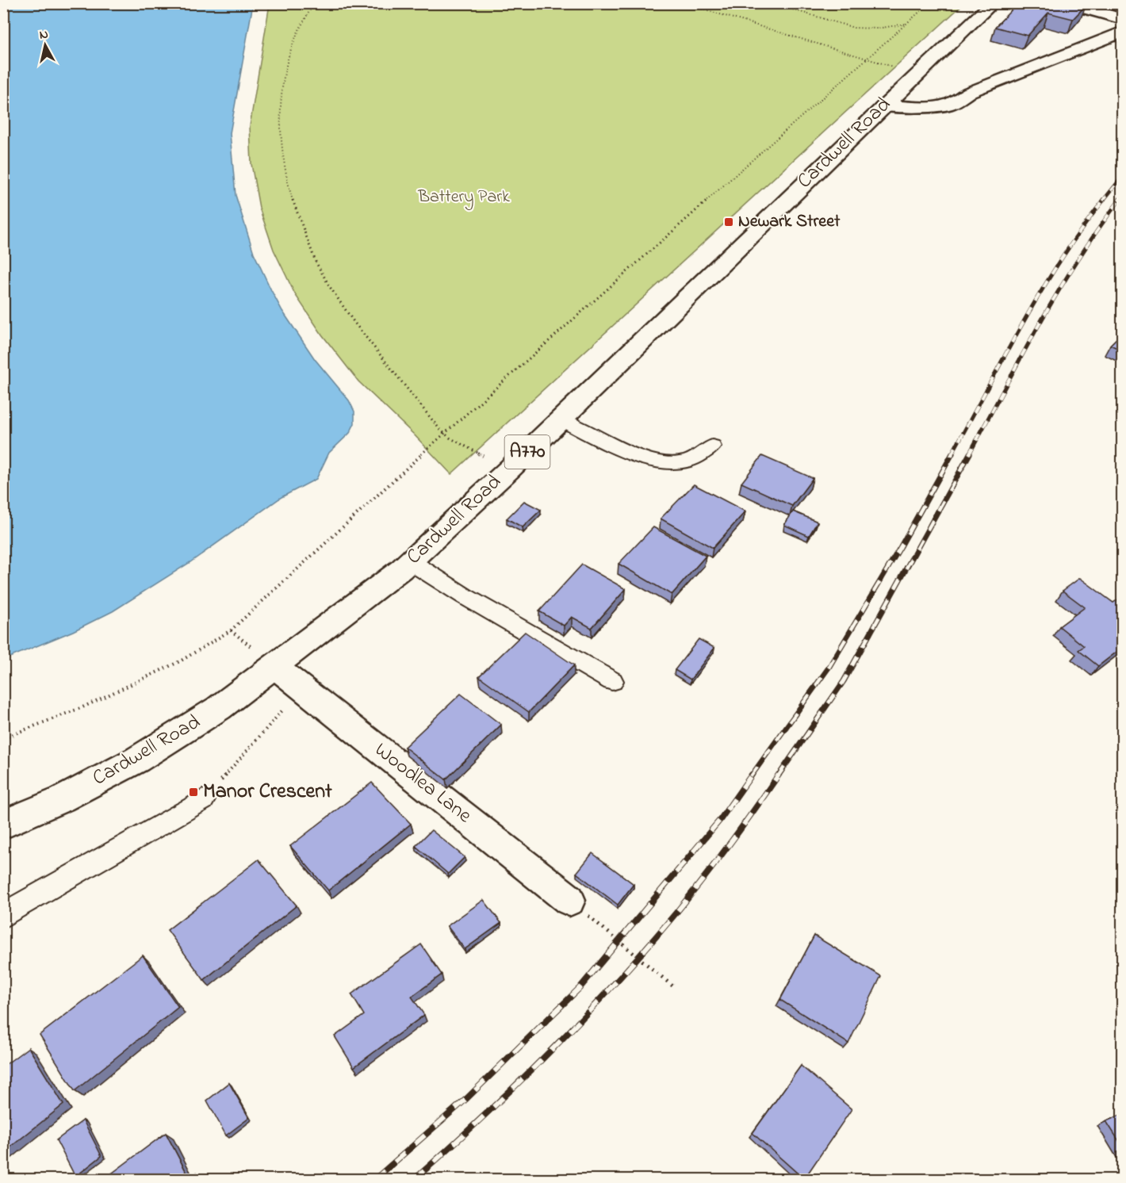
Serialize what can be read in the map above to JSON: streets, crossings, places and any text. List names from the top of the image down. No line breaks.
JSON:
{"streets":{"main road":["Cardwell Road","A770","Woodlea Lane"]},"crossings":[["Cardwell Road","Woodlea Lane"]],"parks":["Battery Park"],"places":{"transit":["Newark Street","Manor Crescent"]},"north":"top"}
